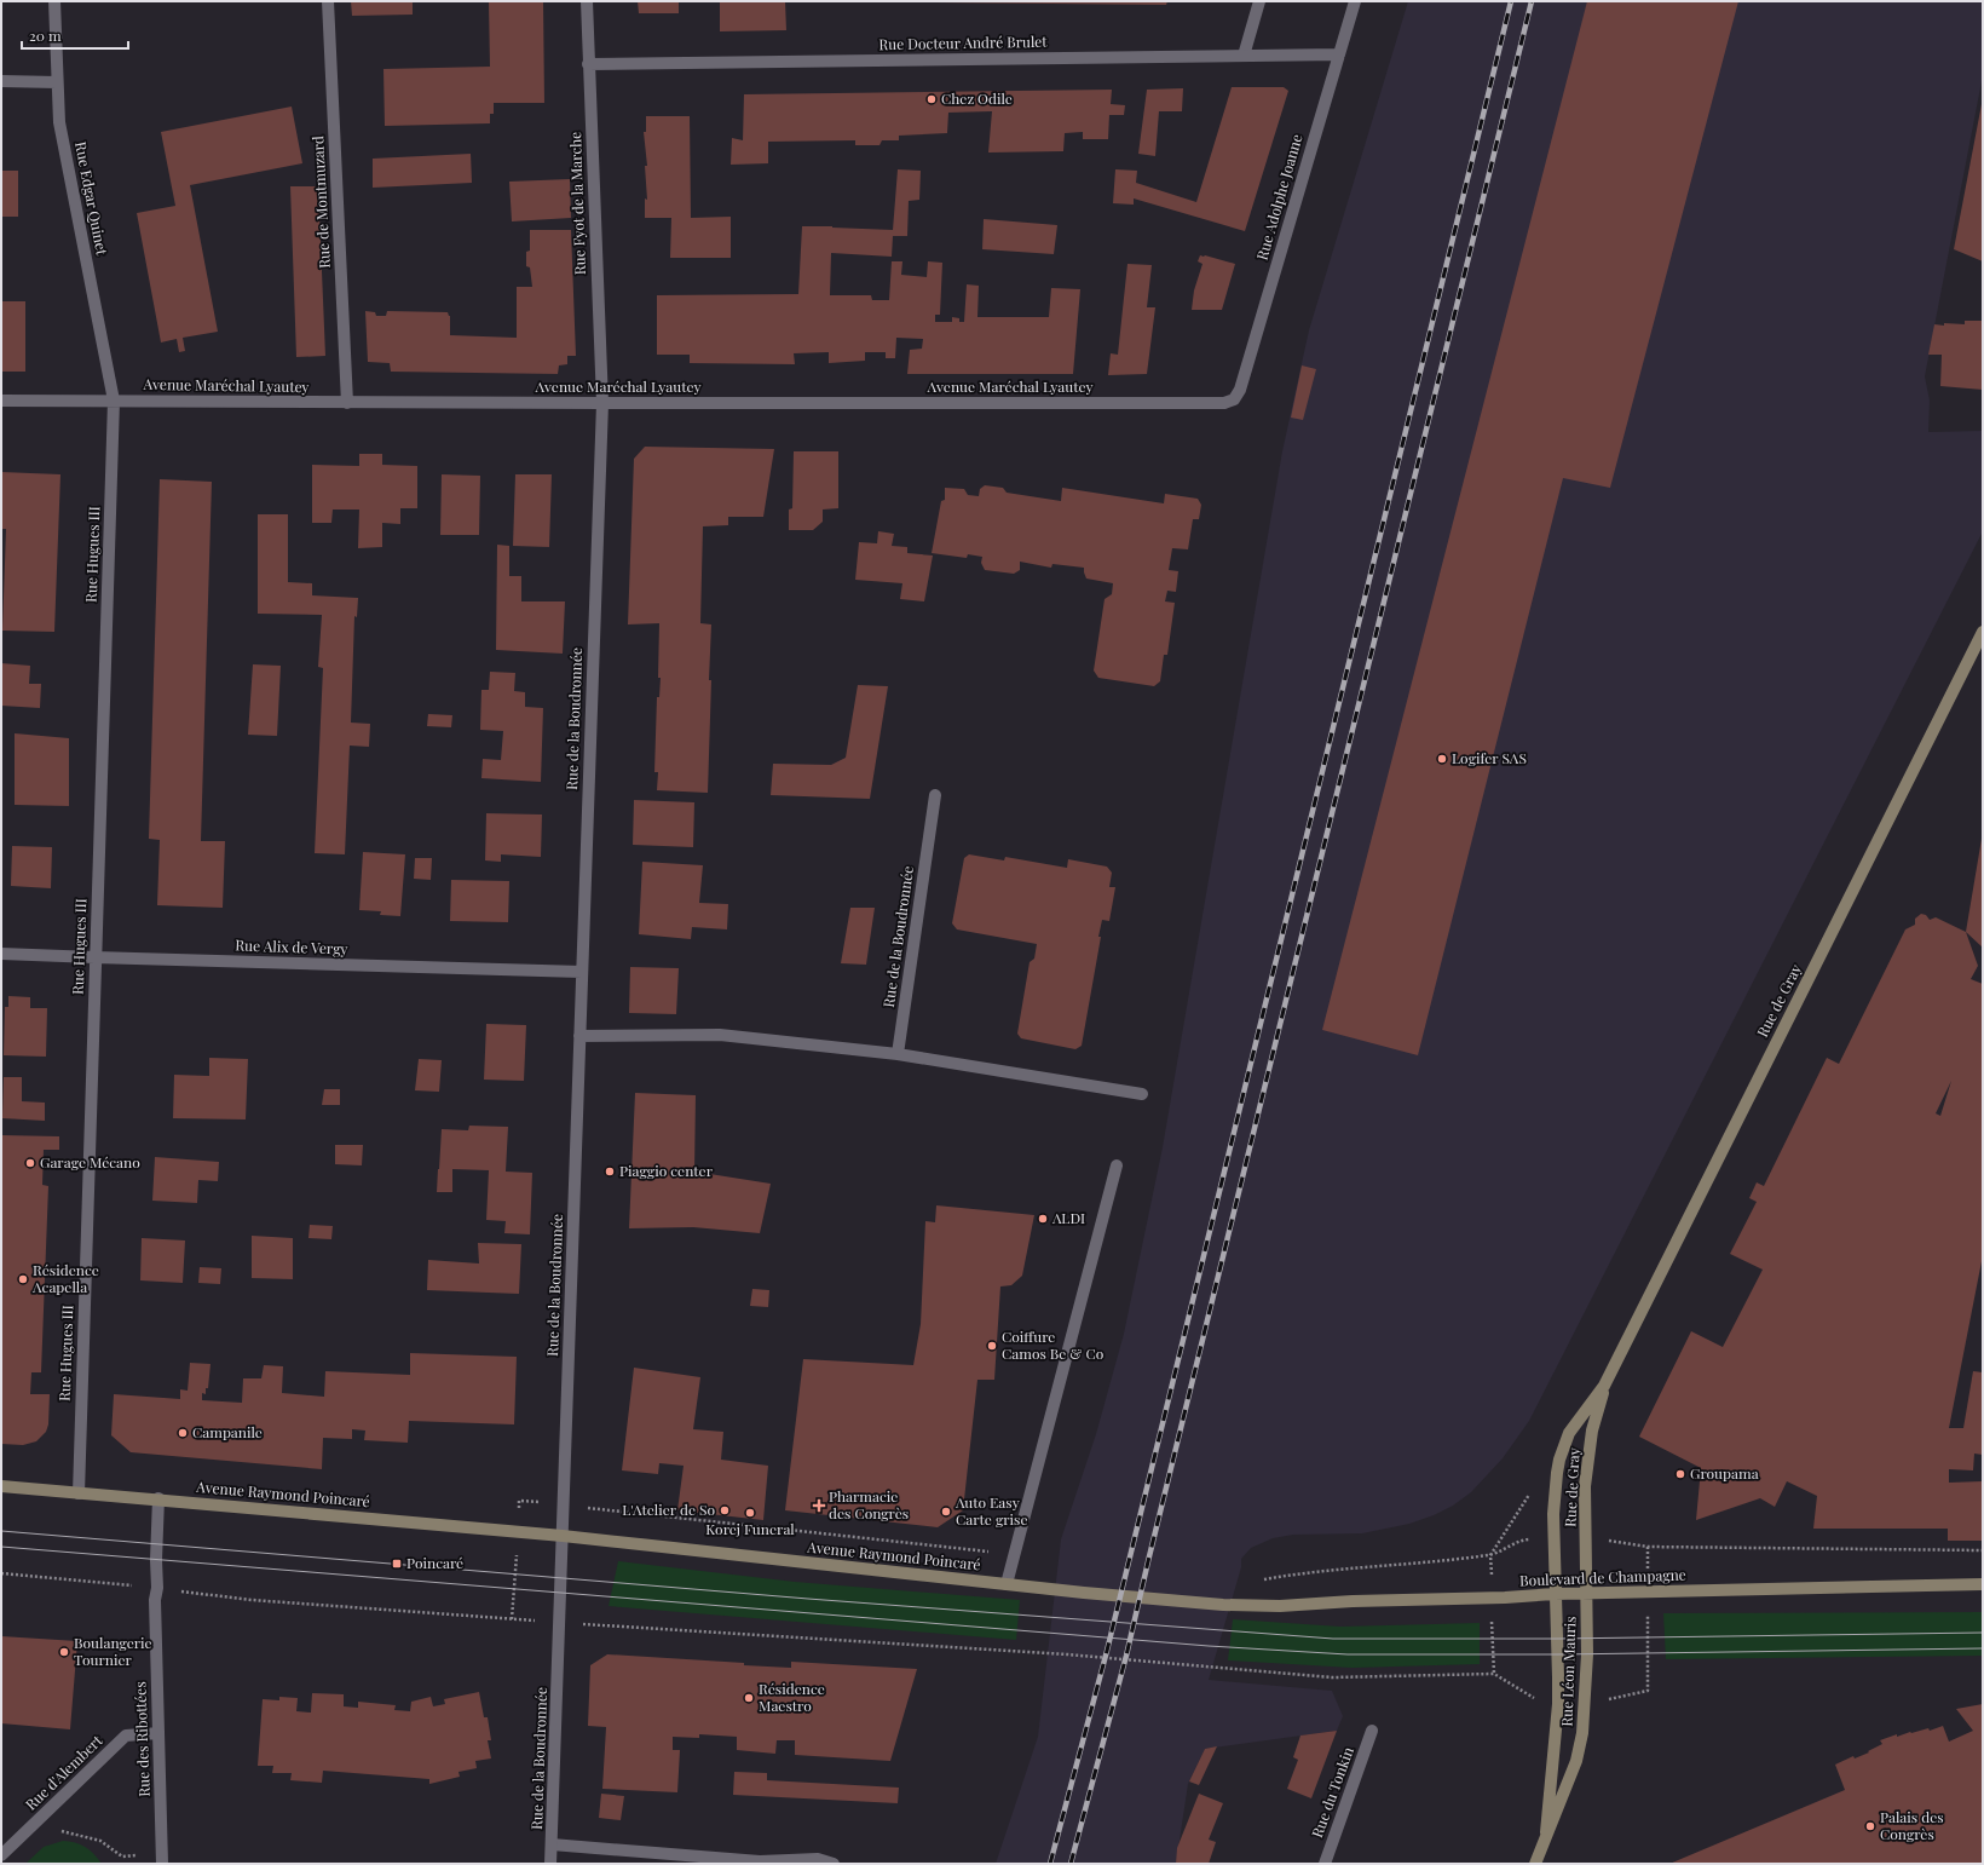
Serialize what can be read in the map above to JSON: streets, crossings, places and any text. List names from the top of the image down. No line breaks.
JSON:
{"streets":{"main road":["Rue de Gray","Avenue Raymond Poincaré","Boulevard de Champagne","Rue Léon Mauris"],"street":["Rue Docteur André Brulet","Rue Adolphe Joanne","Rue Edgar Quinet","Rue de Montmuzard","Rue Fyot de la Marche","Avenue Maréchal Lyautey","Rue Hugues III","Rue de la Boudronnée","Rue Alix de Vergy","Rue des Ribottées","Rue d'Alembert","Rue du Tonkin"]},"crossings":[["Rue Docteur André Brulet","Rue Adolphe Joanne"],["Rue Docteur André Brulet","Rue Fyot de la Marche"],["Rue Adolphe Joanne","Avenue Maréchal Lyautey"],["Rue Edgar Quinet","Avenue Maréchal Lyautey"],["Rue Edgar Quinet","Rue Hugues III"],["Rue de Montmuzard","Avenue Maréchal Lyautey"],["Rue Fyot de la Marche","Avenue Maréchal Lyautey"],["Rue Fyot de la Marche","Rue de la Boudronnée"],["Avenue Maréchal Lyautey","Rue Hugues III"],["Avenue Maréchal Lyautey","Rue de la Boudronnée"],["Rue Hugues III","Rue Alix de Vergy"],["Rue Hugues III","Avenue Raymond Poincaré"],["Rue de la Boudronnée","Rue Alix de Vergy"],["Rue de la Boudronnée","Avenue Raymond Poincaré"],["Rue de Gray","Boulevard de Champagne"],["Rue de Gray","Rue Léon Mauris"],["Avenue Raymond Poincaré","Boulevard de Champagne"],["Avenue Raymond Poincaré","Rue des Ribottées"],["Boulevard de Champagne","Rue Léon Mauris"],["Rue des Ribottées","Rue d'Alembert"]],"places":{"other":["Chez Odile","Logifer SAS","Garage Mécano","Piaggio center","ALDI","Résidence Acapella","Coiffure Camos Be & Co","Campanile","Groupama","L'Atelier de So","Auto Easy Carte grise","Korej Funeral","Boulangerie Tournier","Résidence Maestro","Palais des Congrès"],"health":["Pharmacie des Congrès"],"transit":["Poincaré"]},"scale_bar":"20 m"}
